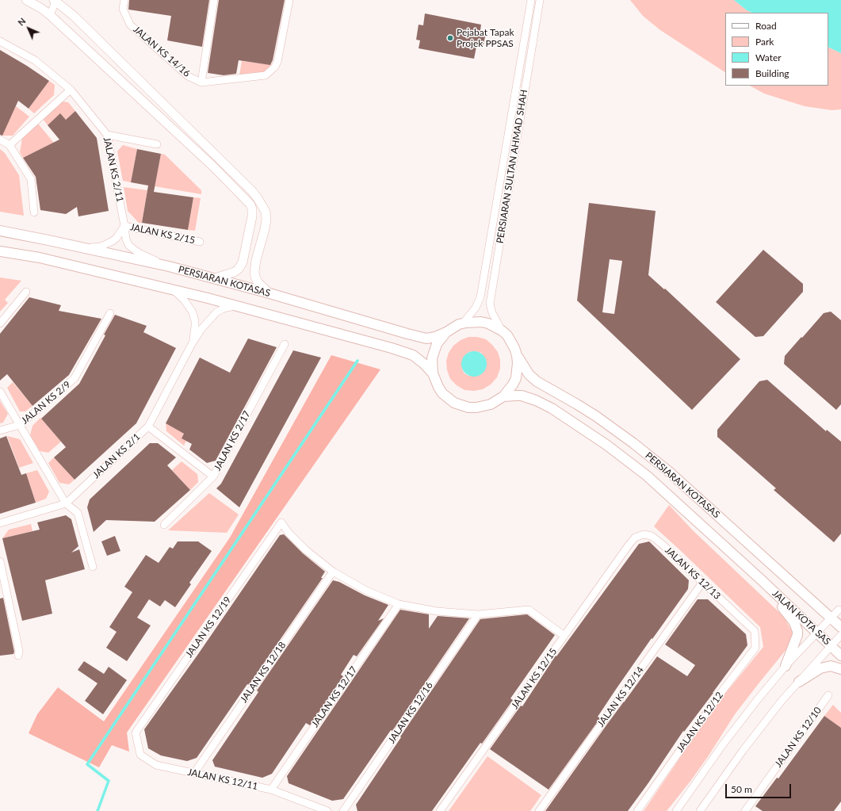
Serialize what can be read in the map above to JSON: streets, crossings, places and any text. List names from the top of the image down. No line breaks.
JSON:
{"streets":{"main road":["PERSIARAN KOTASAS","JALAN KOTA SAS"],"street":["JALAN KS 14/16","PERSIARAN SULTAN AHMAD SHAH","JALAN KS 2/11","JALAN KS 2/15","JALAN KS 2/9","JALAN KS 2/17","JALAN KS 2/1","JALAN KS 12/13","JALAN KS 12/19","JALAN KS 12/18","JALAN KS 12/15","JALAN KS 12/17","JALAN KS 12/14","JALAN KS 12/16","JALAN KS 12/12","JALAN KS 12/10","JALAN KS 12/11"]},"crossings":[["PERSIARAN SULTAN AHMAD SHAH","PERSIARAN KOTASAS"],["JALAN KS 2/11","JALAN KS 2/15"],["JALAN KS 2/11","PERSIARAN KOTASAS"],["PERSIARAN KOTASAS","JALAN KS 2/1"],["PERSIARAN KOTASAS","JALAN KOTA SAS"],["JALAN KS 12/13","JALAN KS 12/15"],["JALAN KS 12/13","JALAN KS 12/14"],["JALAN KS 12/13","JALAN KS 12/12"],["JALAN KS 12/19","JALAN KS 12/18"],["JALAN KS 12/19","JALAN KS 12/11"],["JALAN KS 12/18","JALAN KS 12/11"],["JALAN KS 12/17","JALAN KS 12/11"]],"places":["Pejabat Tapak Projek PPSAS"],"legend":["Road","Park","Water","Building"],"scale_bar":"50 m","north":"top left"}
